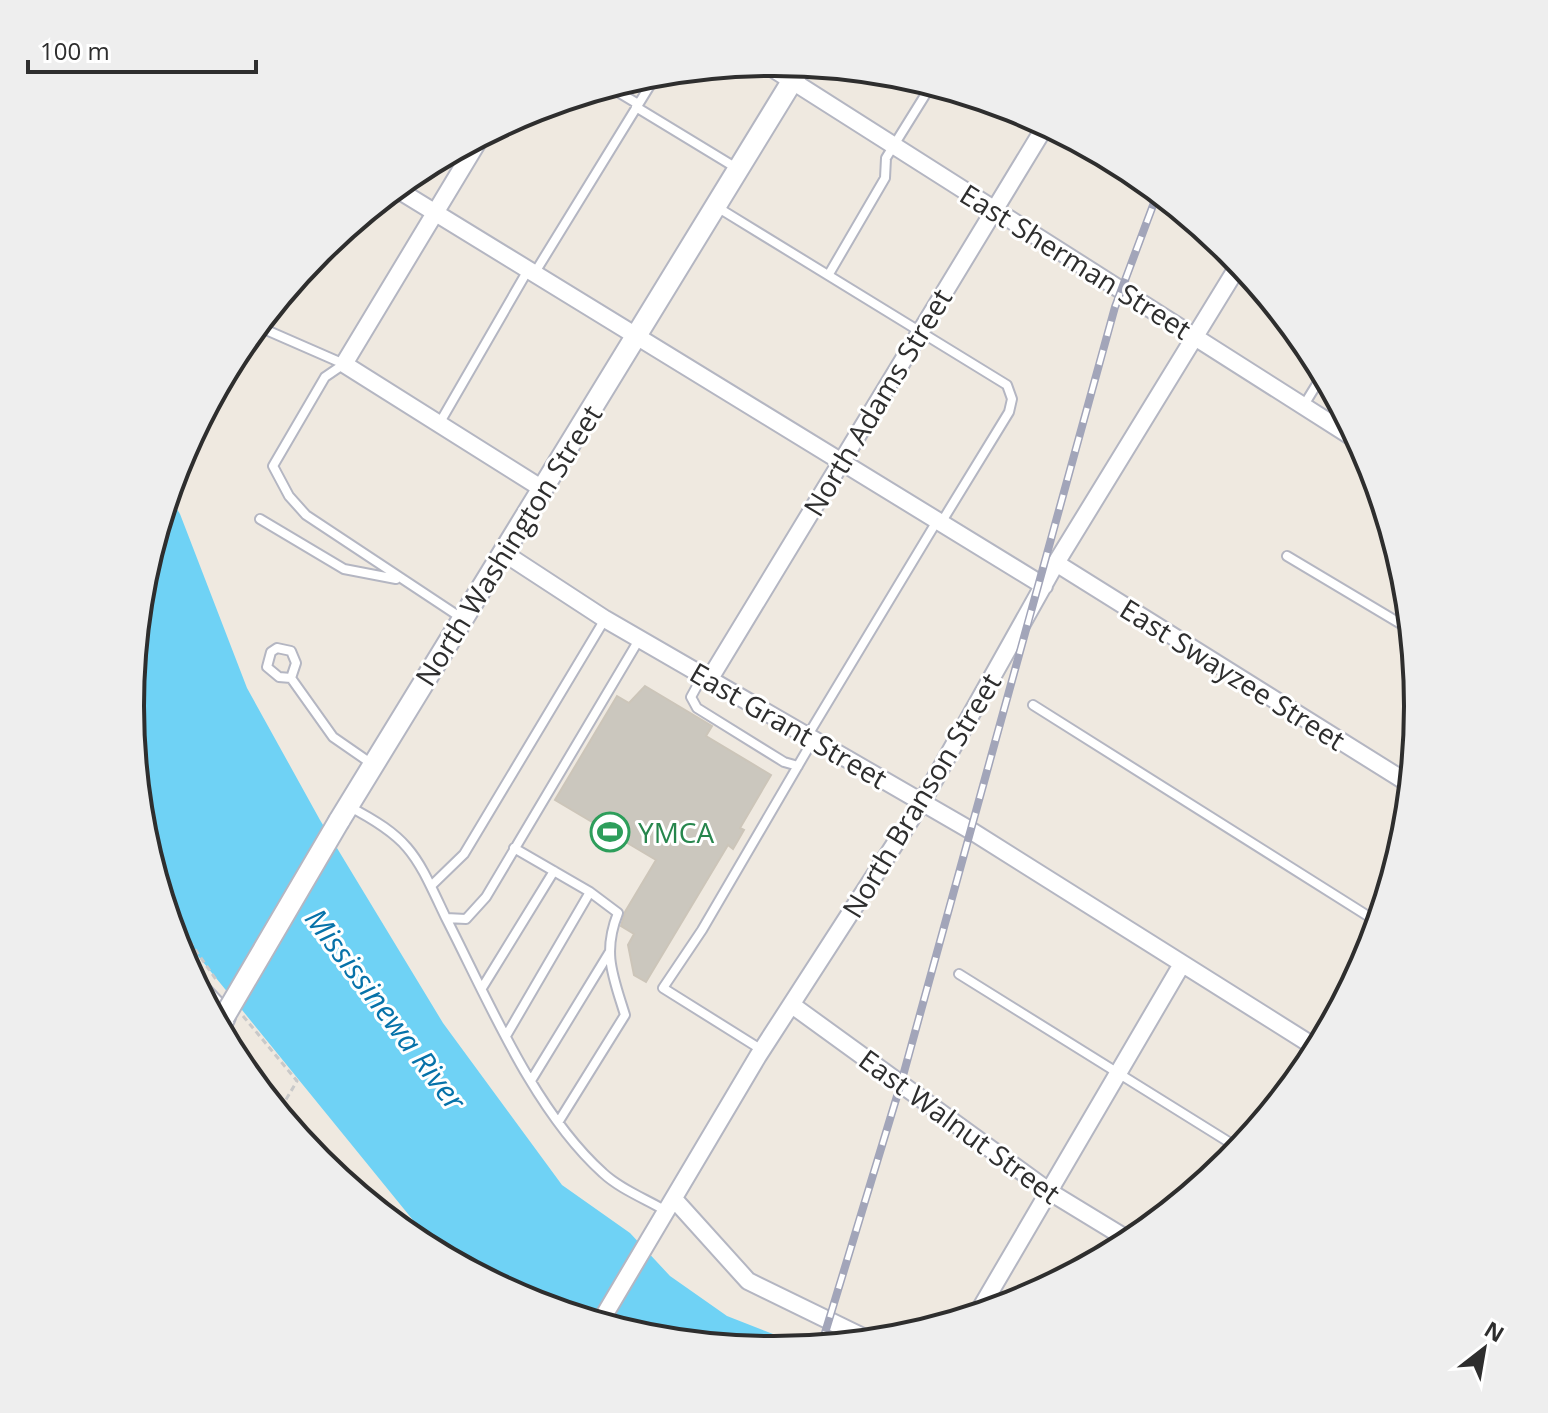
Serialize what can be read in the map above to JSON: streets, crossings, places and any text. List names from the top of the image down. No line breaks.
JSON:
{"streets":{"street":["East Sherman Street","North Adams Street","North Washington Street","East Swayzee Street","East Grant Street","North Branson Street","East Walnut Street"]},"crossings":[["East Sherman Street","North Adams Street"],["East Sherman Street","North Branson Street"],["North Adams Street","East Grant Street"],["North Washington Street","East Grant Street"],["East Swayzee Street","North Branson Street"],["East Grant Street","North Branson Street"],["North Branson Street","East Walnut Street"]],"water":["Mississinewa River"],"places":{"sports":["YMCA"]},"scale_bar":"100 m","north":"top right"}
